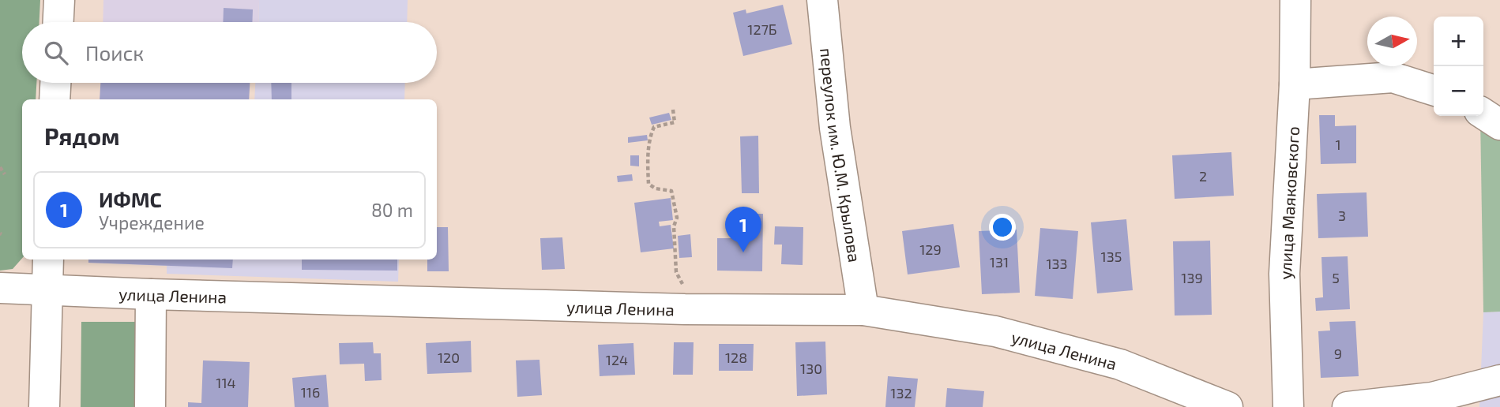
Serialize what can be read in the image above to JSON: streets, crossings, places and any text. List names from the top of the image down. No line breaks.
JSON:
{"streets":{"street":["переулок им. Ю.М. Крылова","улица Маяковского","улица Ленина"]},"crossings":[["переулок им. Ю.М. Крылова","улица Ленина"]],"house_numbers":["127Б","1","2","3","129","135","131","133","139","5","9","120","128","124","130","114","116","132"],"north":"right","page":{"map_buttons":["+","−"],"search":"Поиск","heading":"Рядом","list":[{"mark":"1","name":"ИФМС","note":"Учреждение","value":"80 m"}],"pins":"1"}}
